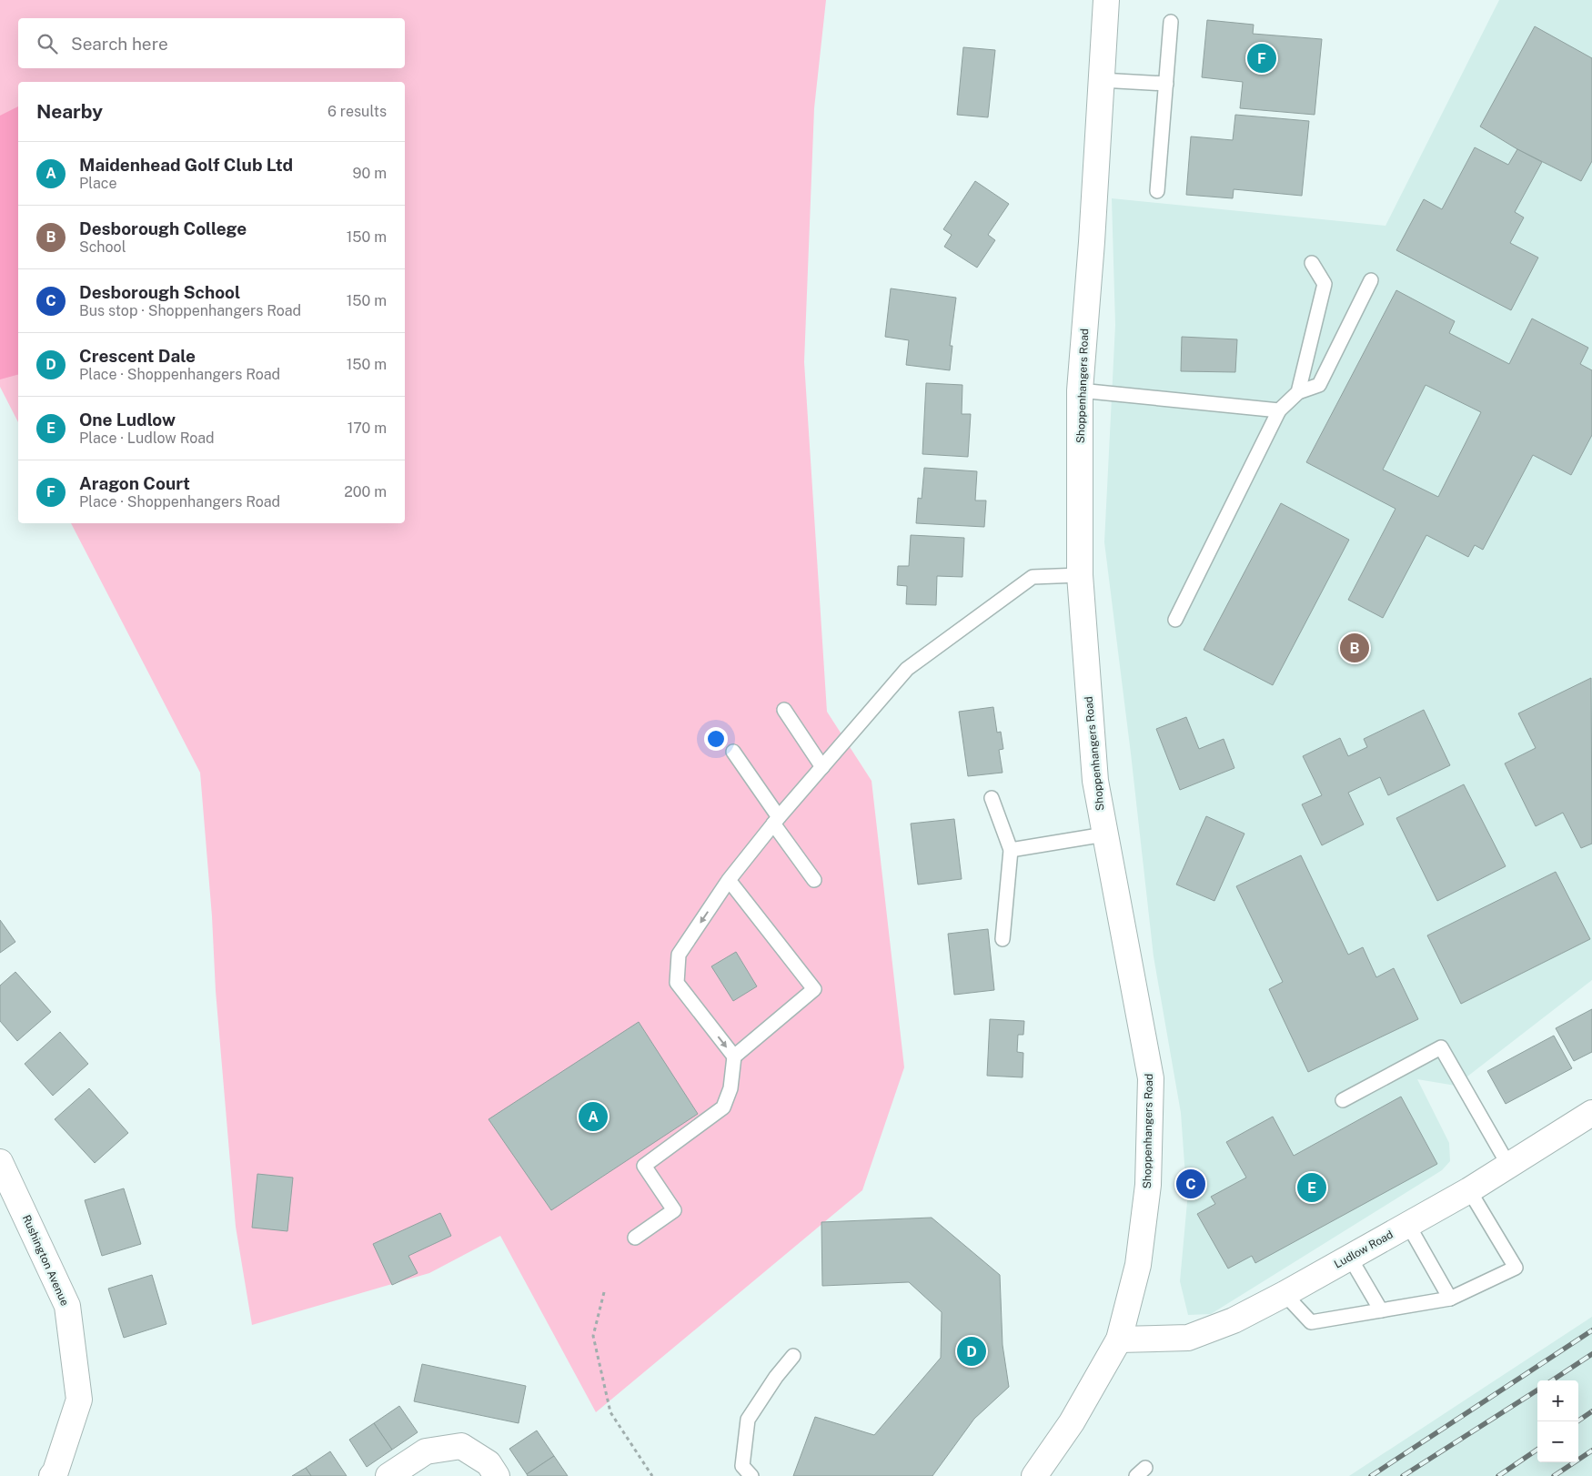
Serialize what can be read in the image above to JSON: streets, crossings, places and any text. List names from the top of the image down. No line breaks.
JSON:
{"streets":{"street":["Shoppenhangers Road","Ludlow Road","Rushington Avenue"]},"crossings":[["Shoppenhangers Road","Ludlow Road"]],"page":{"search":"Search here","pins":["F","B","A","C","E","D"],"heading":["Nearby","6 results"],"list":[{"mark":"A","name":"Maidenhead Golf Club Ltd","note":"Place","value":"90 m"},{"mark":"B","name":"Desborough College","note":"School","value":"150 m"},{"mark":"C","name":"Desborough School","note":"Bus stop · Shoppenhangers Road","value":"150 m"},{"mark":"D","name":"Crescent Dale","note":"Place · Shoppenhangers Road","value":"150 m"},{"mark":"E","name":"One Ludlow","note":"Place · Ludlow Road","value":"170 m"},{"mark":"F","name":"Aragon Court","note":"Place · Shoppenhangers Road","value":"200 m"}],"map_buttons":["+","−"]}}
